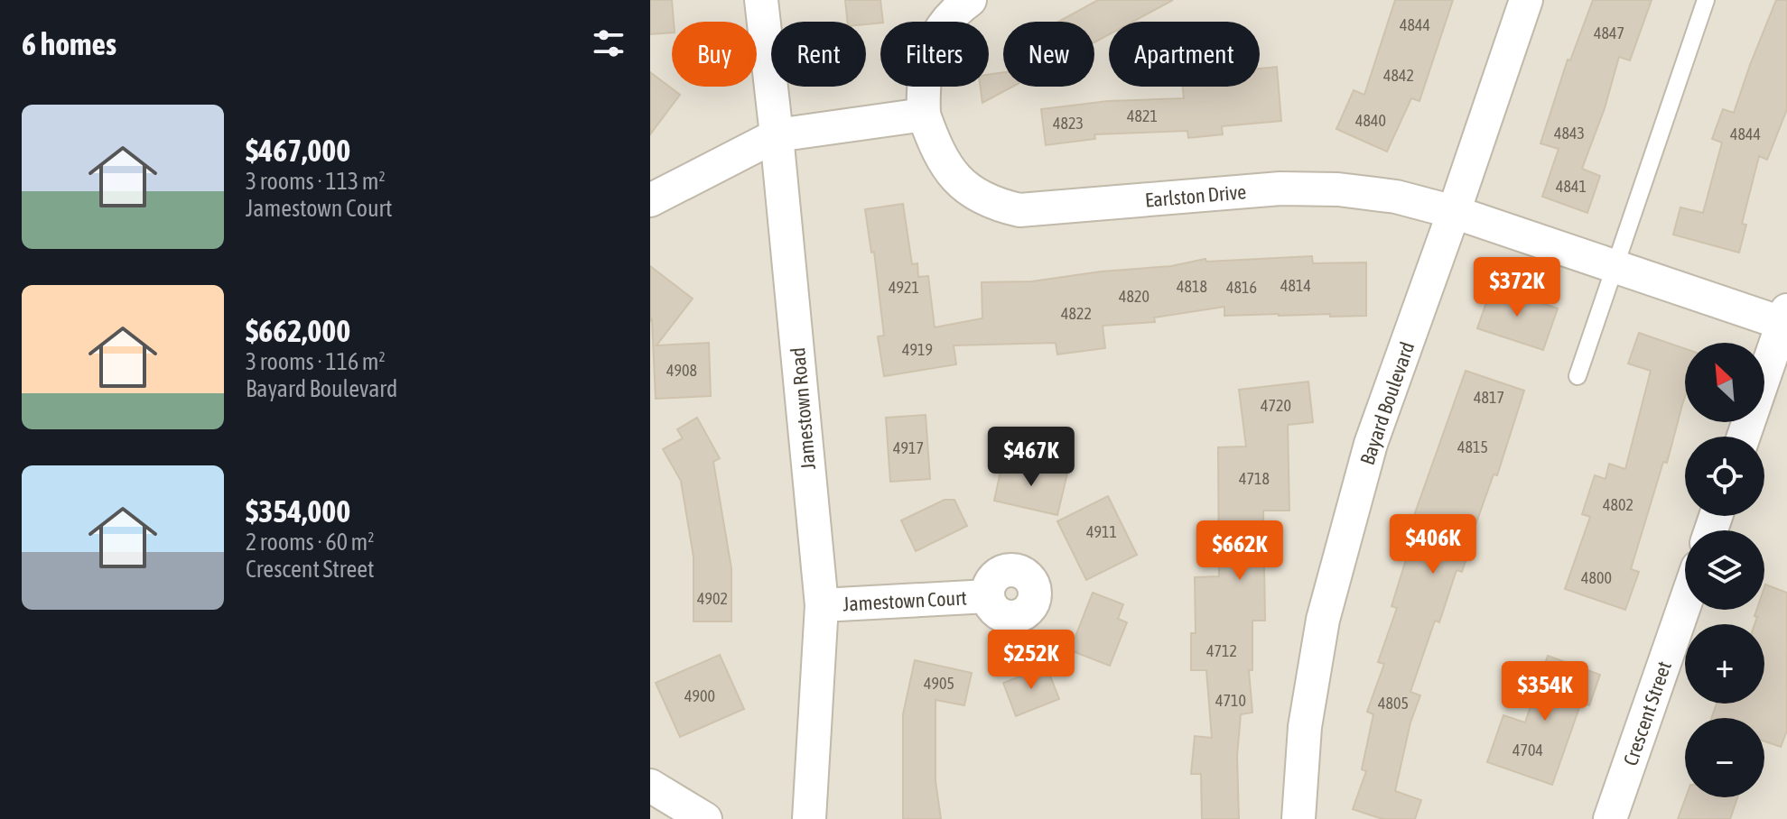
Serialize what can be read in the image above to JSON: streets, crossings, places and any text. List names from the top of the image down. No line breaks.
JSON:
{"streets":{"street":["Earlston Drive","Bayard Boulevard","Jamestown Road","Jamestown Court","Crescent Street"]},"crossings":[["Earlston Drive","Bayard Boulevard"],["Jamestown Road","Jamestown Court"]],"house_numbers":["4844","4847","4842","4821","4840","4823","4843","4844","4841","4814","4818","4921","4816","4820","4822","4919","4908","4817","4720","4815","4917","4718","4802","4911","4800","4902","4712","4905","4900","4710","4805","4704"],"north":"top left","page":{"heading":"6 homes","chip":["Buy","Rent","Filters","New","Apartment"],"list":[{"name":"$467,000","note":"3 rooms · 113 m² · Jamestown Court"},{"name":"$662,000","note":"3 rooms · 116 m² · Bayard Boulevard"},{"name":"$354,000","note":"2 rooms · 60 m² · Crescent Street"}],"price":["$372K","$467K","$406K","$662K","$252K","$354K"],"map_buttons":["+","−"]}}
